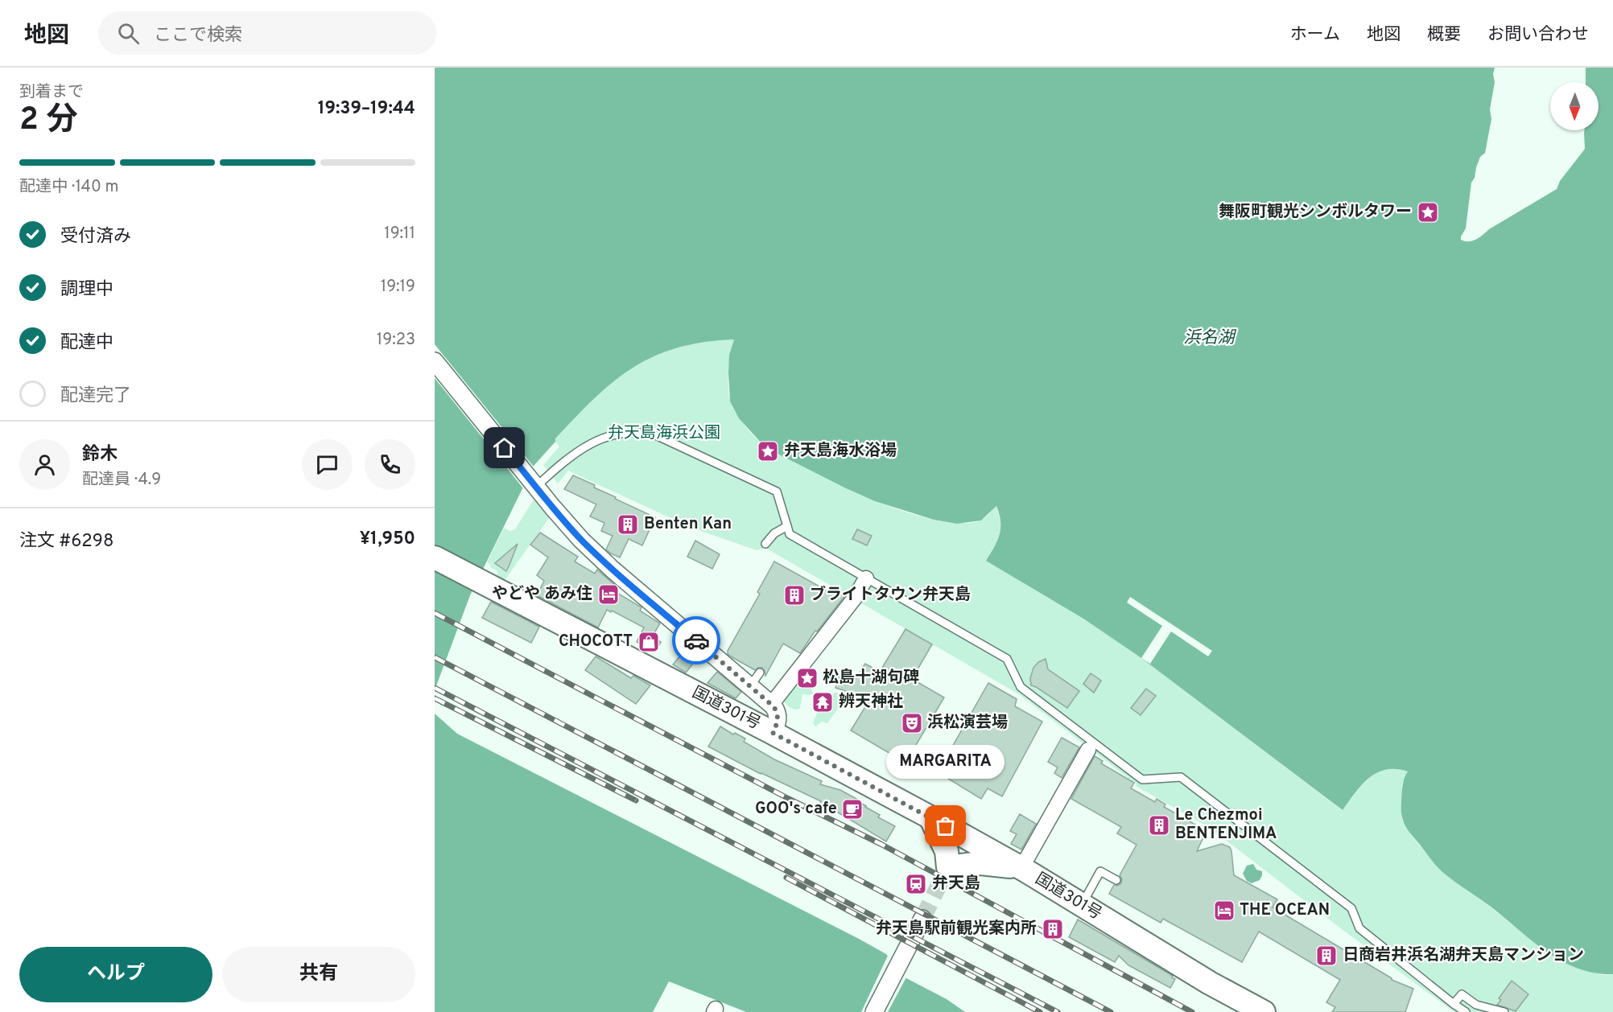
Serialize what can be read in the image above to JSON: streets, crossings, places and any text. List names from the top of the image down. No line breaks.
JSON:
{"streets":{"highway":["国道301号"]},"water":["浜名湖"],"parks":["弁天島海浜公園"],"places":{"place":["舞阪町観光シンボルタワー","弁天島海水浴場","松島十湖句碑"],"building":["Benten Kan","ブライトタウン弁天島","Le Chezmoi BENTENJIMA","弁天島駅前観光案内所","日商岩井浜名湖弁天島マンション"],"hotel":["やどや あみ住","THE OCEAN"],"shop":["CHOCOTT"],"temple":["辨天神社"],"theatre":["浜松演芸場"],"cafe":["GOO's cafe"],"other":["MARGARITA"],"station":["弁天島"]},"north":"bottom","page":{"header":"地図","search":"ここで検索","nav":["ホーム","地図","概要","お問い合わせ"],"heading":["2 分","到着まで","19:39–19:44"],"panel":["鈴木","配達員 · 4.9","注文 #6298","¥1,950"],"bar":"配達中 · 140 m","list":[["受付済み","19:11"],["調理中","19:19"],["配達中","19:23"],"配達完了"],"bubble":"MARGARITA","buttons":["ヘルプ","共有"]}}
